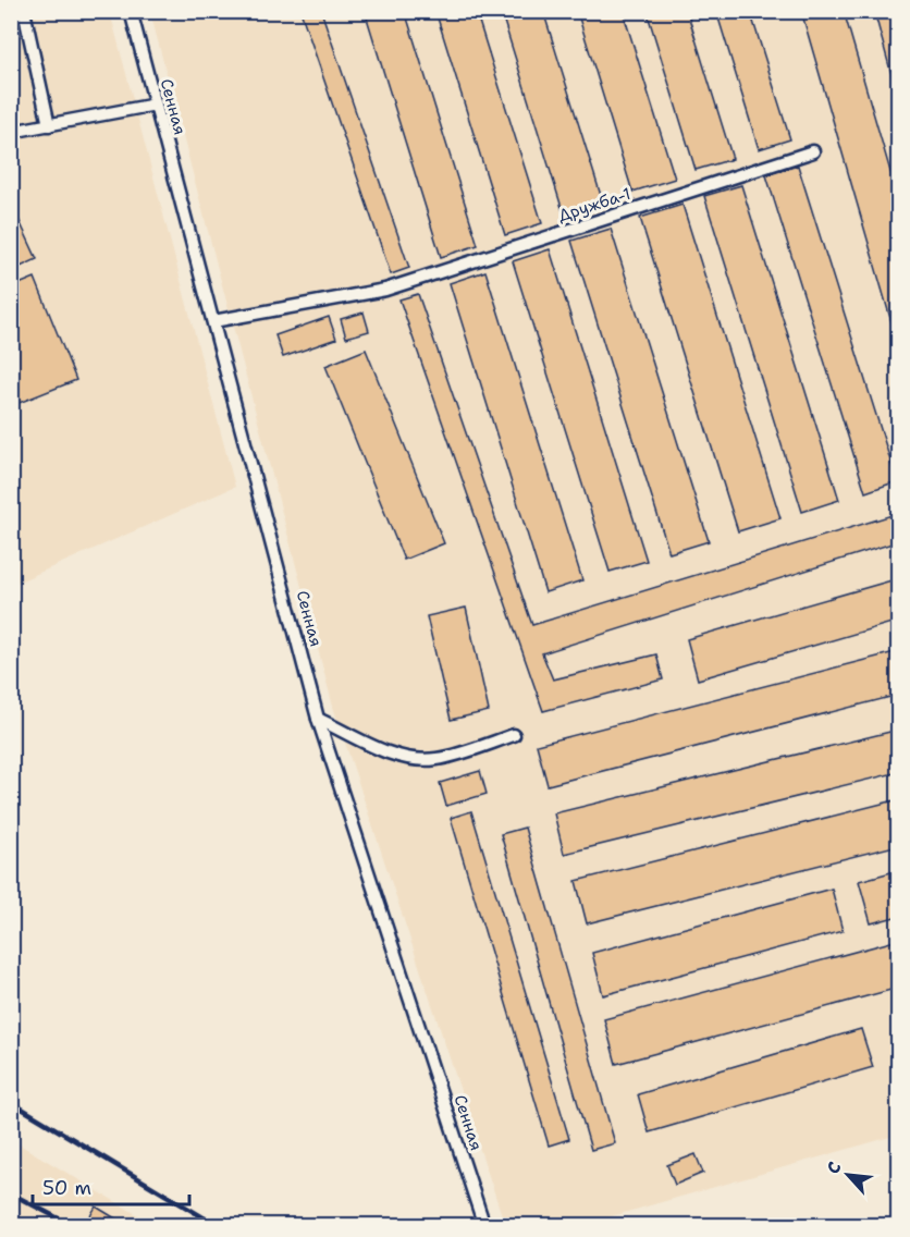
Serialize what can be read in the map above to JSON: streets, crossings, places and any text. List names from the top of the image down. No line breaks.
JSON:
{"streets":{"lane":["Сенная","Дружба-1"]},"crossings":[["Сенная","Дружба-1"]],"scale_bar":"50 m","north":"top left"}
